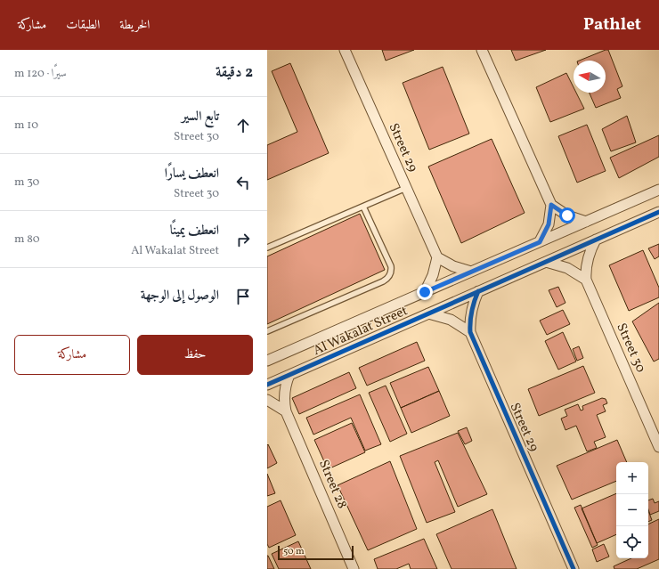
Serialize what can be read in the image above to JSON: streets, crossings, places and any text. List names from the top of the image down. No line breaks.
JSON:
{"streets":{"street":["Street 29","Al Wakalat Street","Street 30","Street 28"]},"crossings":[["Street 29","Al Wakalat Street"],["Al Wakalat Street","Street 30"],["Al Wakalat Street","Street 28"]],"scale_bar":"50 m","north":"left","page":{"header":"Pathlet","nav":["الخريطة","الطبقات","مشاركة"],"heading":["2 دقيقة","سيرًا · 120 m"],"list":[["تابع السير","Street 30","10 m"],["انعطف يسارًا","Street 30","30 m"],["انعطف يمينًا","Al Wakalat Street","80 m"],"الوصول إلى الوجهة"],"buttons":["حفظ","مشاركة"],"map_buttons":["+","−"],"scale":"50 m"}}
